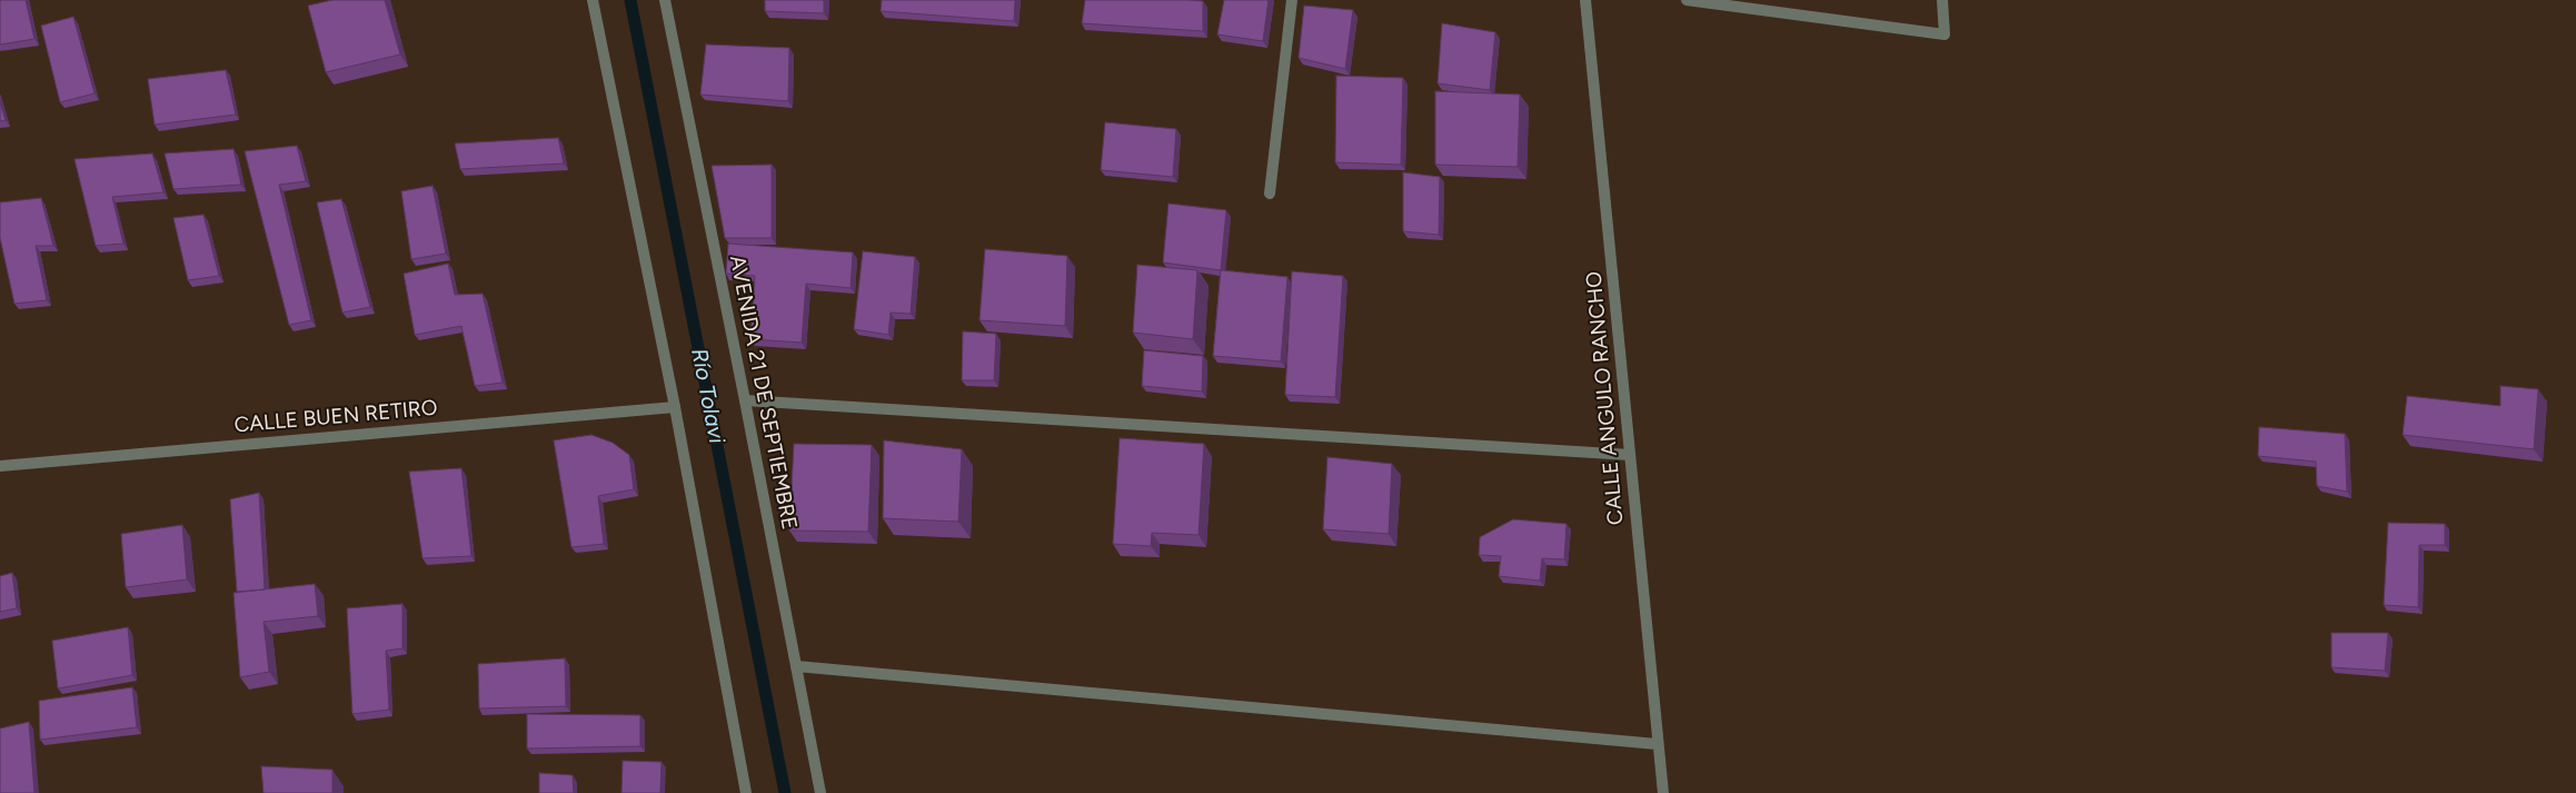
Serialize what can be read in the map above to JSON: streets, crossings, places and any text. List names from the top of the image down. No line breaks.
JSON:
{"streets":{"street":["AVENIDA 21 DE SEPTIEMBRE","CALLE ANGULO RANCHO","CALLE BUEN RETIRO"]},"water":["Río Tolavi"]}
